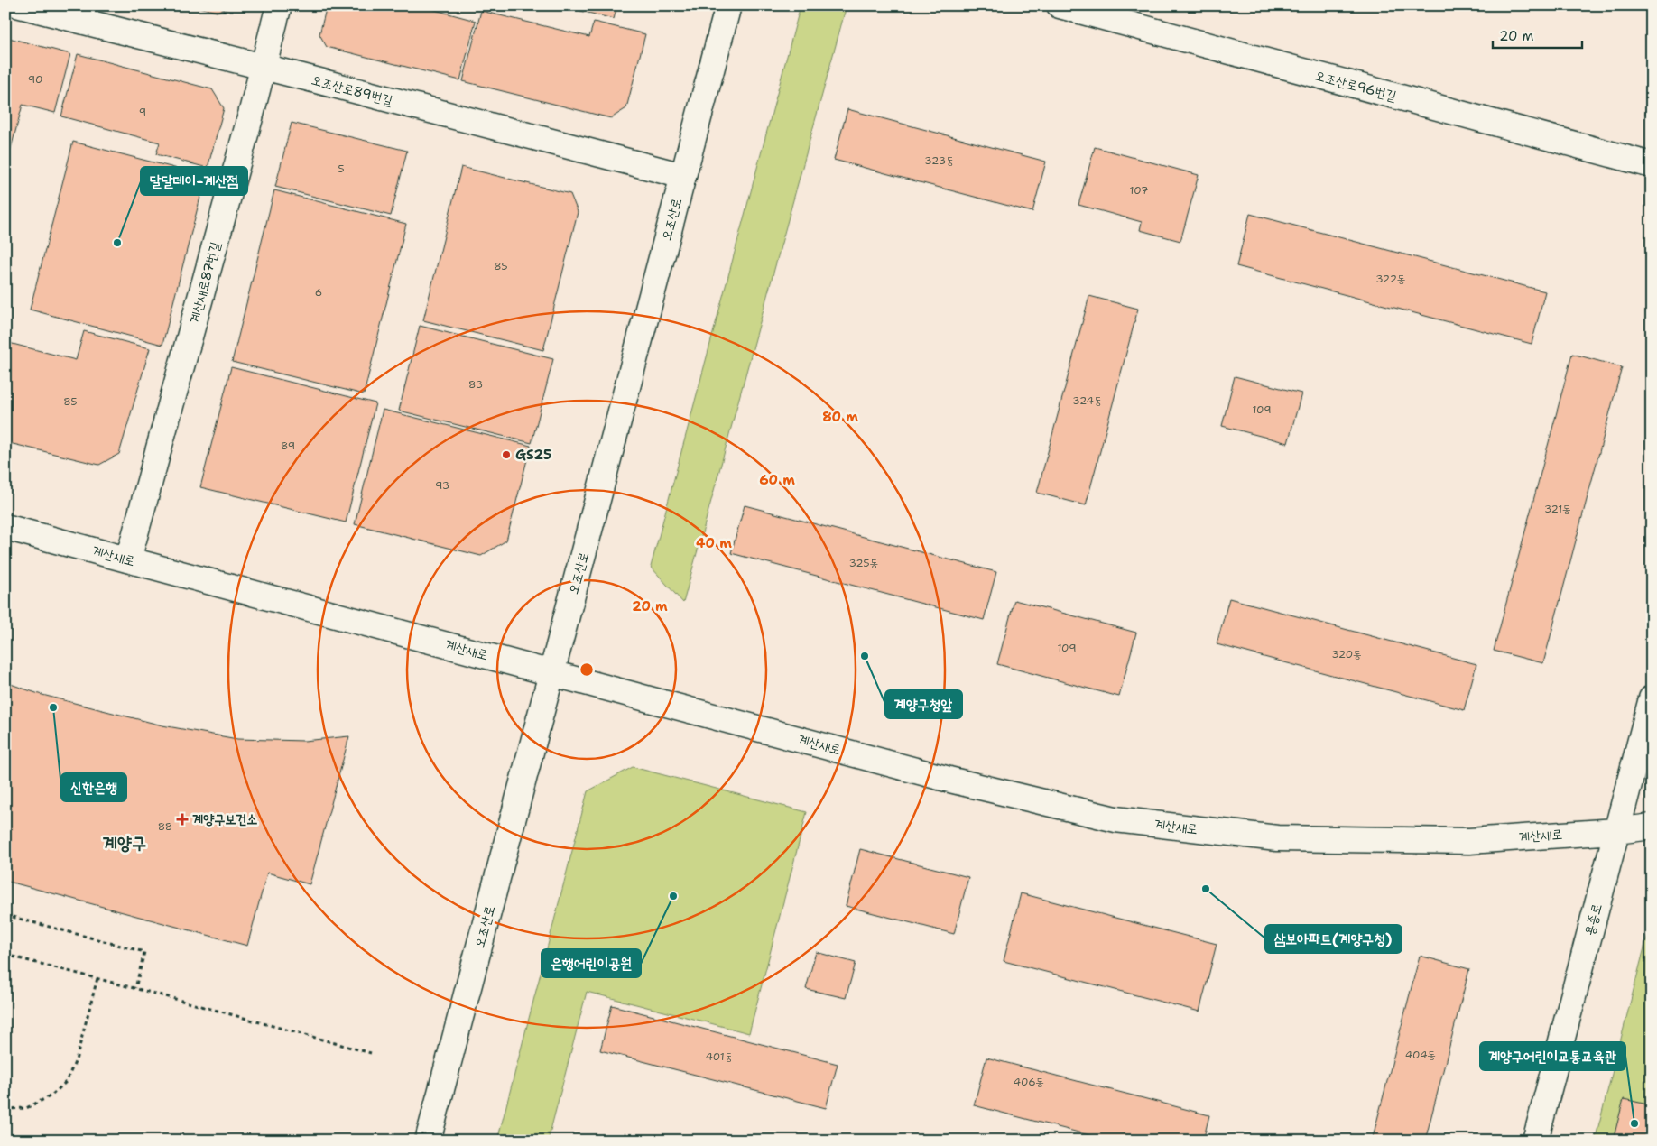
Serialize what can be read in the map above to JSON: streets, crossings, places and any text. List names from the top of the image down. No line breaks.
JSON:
{"streets":{"street":["오조산로96번길","오조산로89번길","오조산로","계산새로87번길","계산새로","용종로"]},"crossings":[["오조산로89번길","오조산로"],["오조산로89번길","계산새로87번길"],["오조산로","계산새로"],["계산새로87번길","계산새로"],["계산새로","용종로"]],"districts":["계양구"],"places":{"other":["달달데이-계산점","GS25","계양구청앞","신한은행","삼보아파트(계양구청)","은행어린이공원","계양구어린이교통교육관"],"health":["계양구보건소"]},"house_numbers":["90","9","323동","5","107","85","322동","6","83","324동","85","109","89","93","321동","325동","109","320동","88","404동","401동","406동"],"scale_bar":"20 m","rings":["80 m","60 m","40 m","20 m"]}
